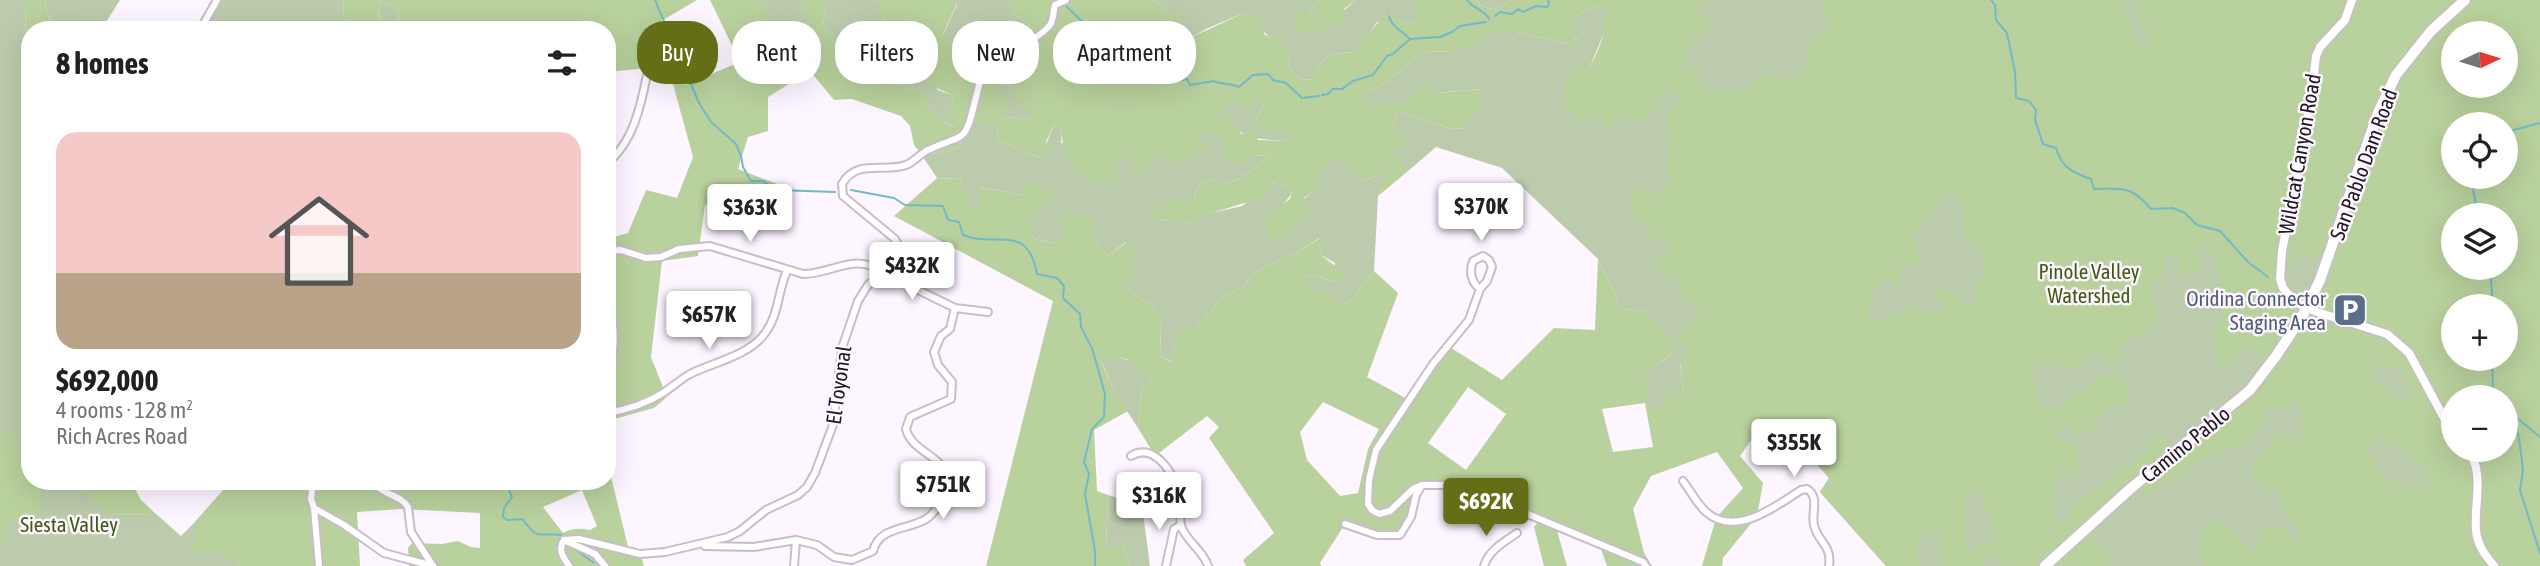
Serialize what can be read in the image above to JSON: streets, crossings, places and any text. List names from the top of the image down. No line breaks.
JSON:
{"streets":{"main road":["San Pablo Dam Road","Camino Pablo"],"street":["Wildcat Canyon Road","El Toyonal"]},"crossings":[["Wildcat Canyon Road","San Pablo Dam Road"],["Wildcat Canyon Road","Camino Pablo"],["San Pablo Dam Road","Camino Pablo"]],"parks":["Pinole Valley Watershed","Siesta Valley"],"places":{"parking":["Oridina Connector Staging Area"]},"north":"right","page":{"map_buttons":["+","−"],"chip":["Buy","Rent","Filters","New","Apartment"],"heading":"8 homes","list":[{"name":"$692,000","note":"4 rooms · 128 m² · Rich Acres Road"}],"price":["$370K","$363K","$432K","$657K","$355K","$751K","$316K","$692K"]}}
